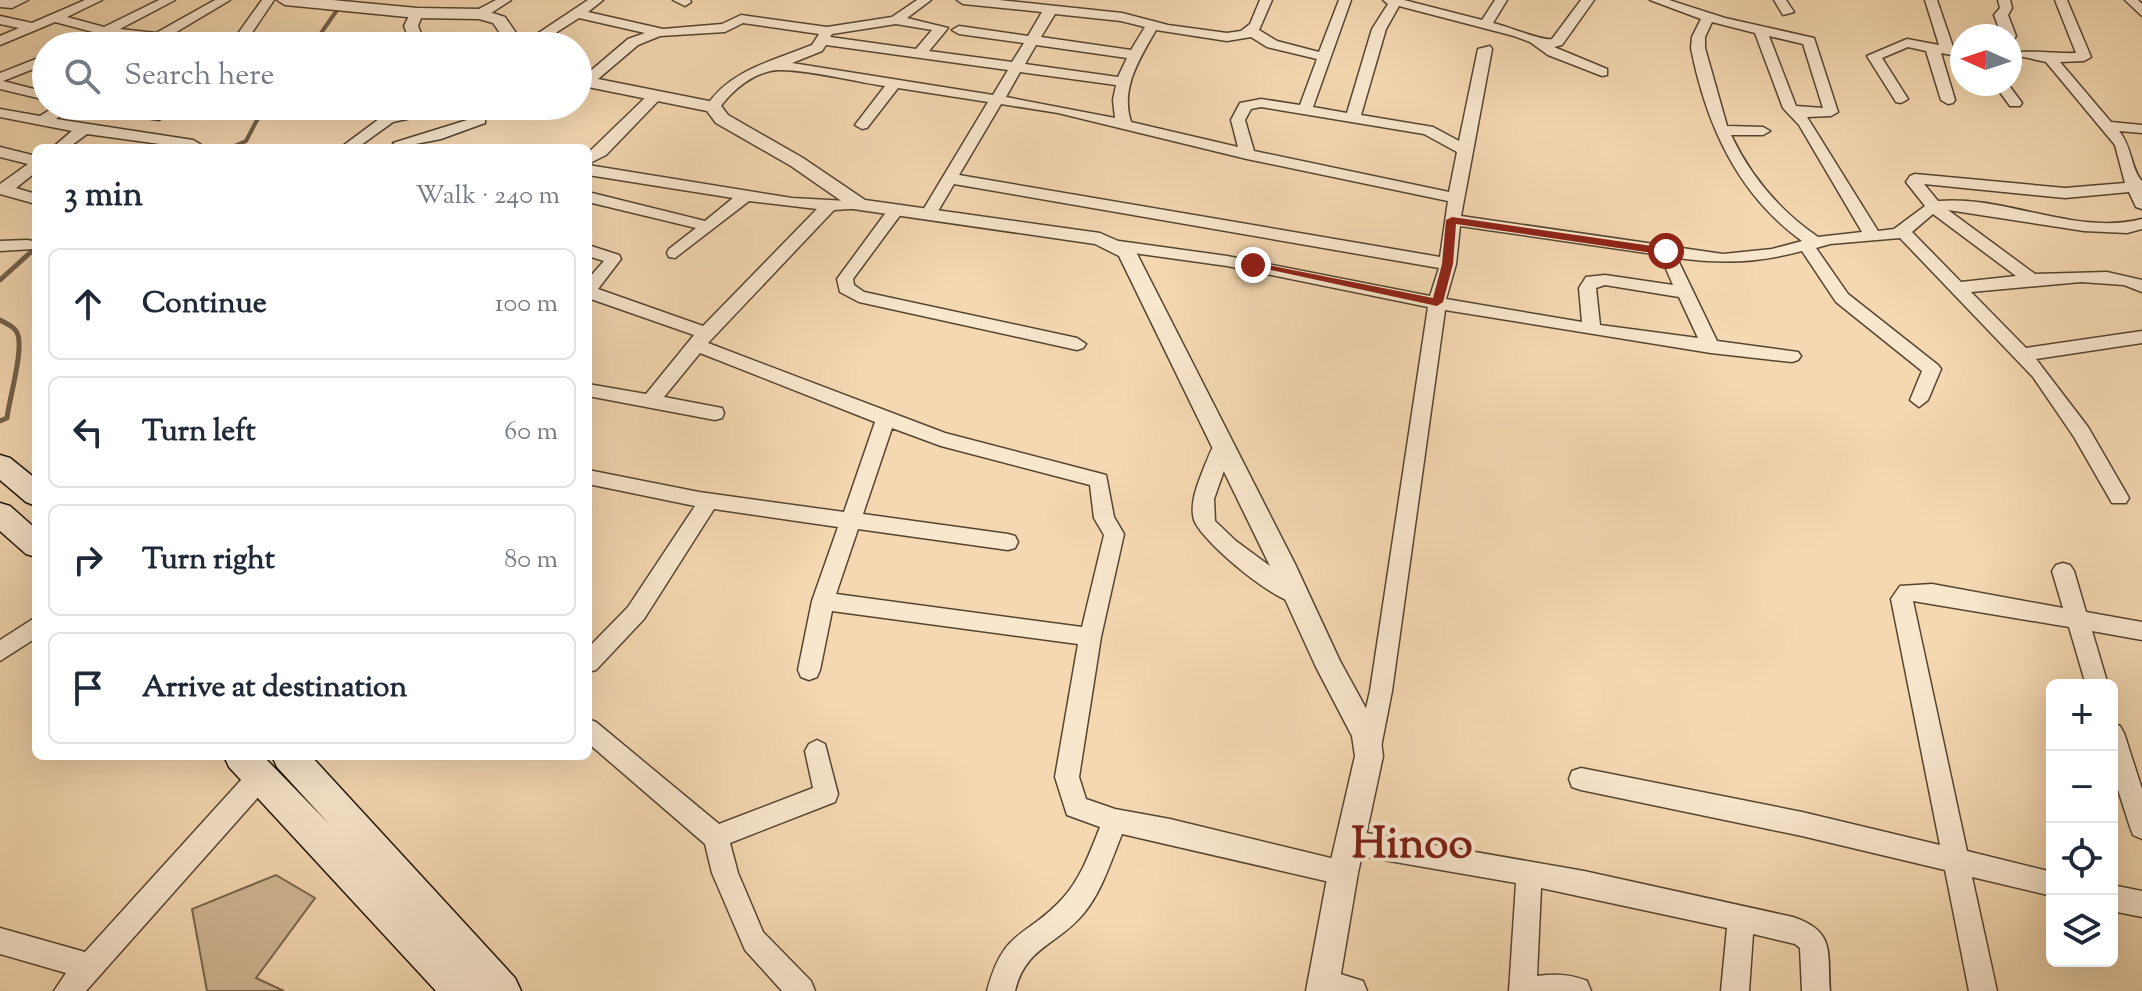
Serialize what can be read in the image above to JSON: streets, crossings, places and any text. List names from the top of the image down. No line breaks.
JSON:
{"districts":["Hinoo"],"north":"left","page":{"search":"Search here","heading":["3 min","Walk · 240 m"],"list":[["Continue","100 m"],["Turn left","60 m"],["Turn right","80 m"],"Arrive at destination"],"map_buttons":["+","−"]}}
